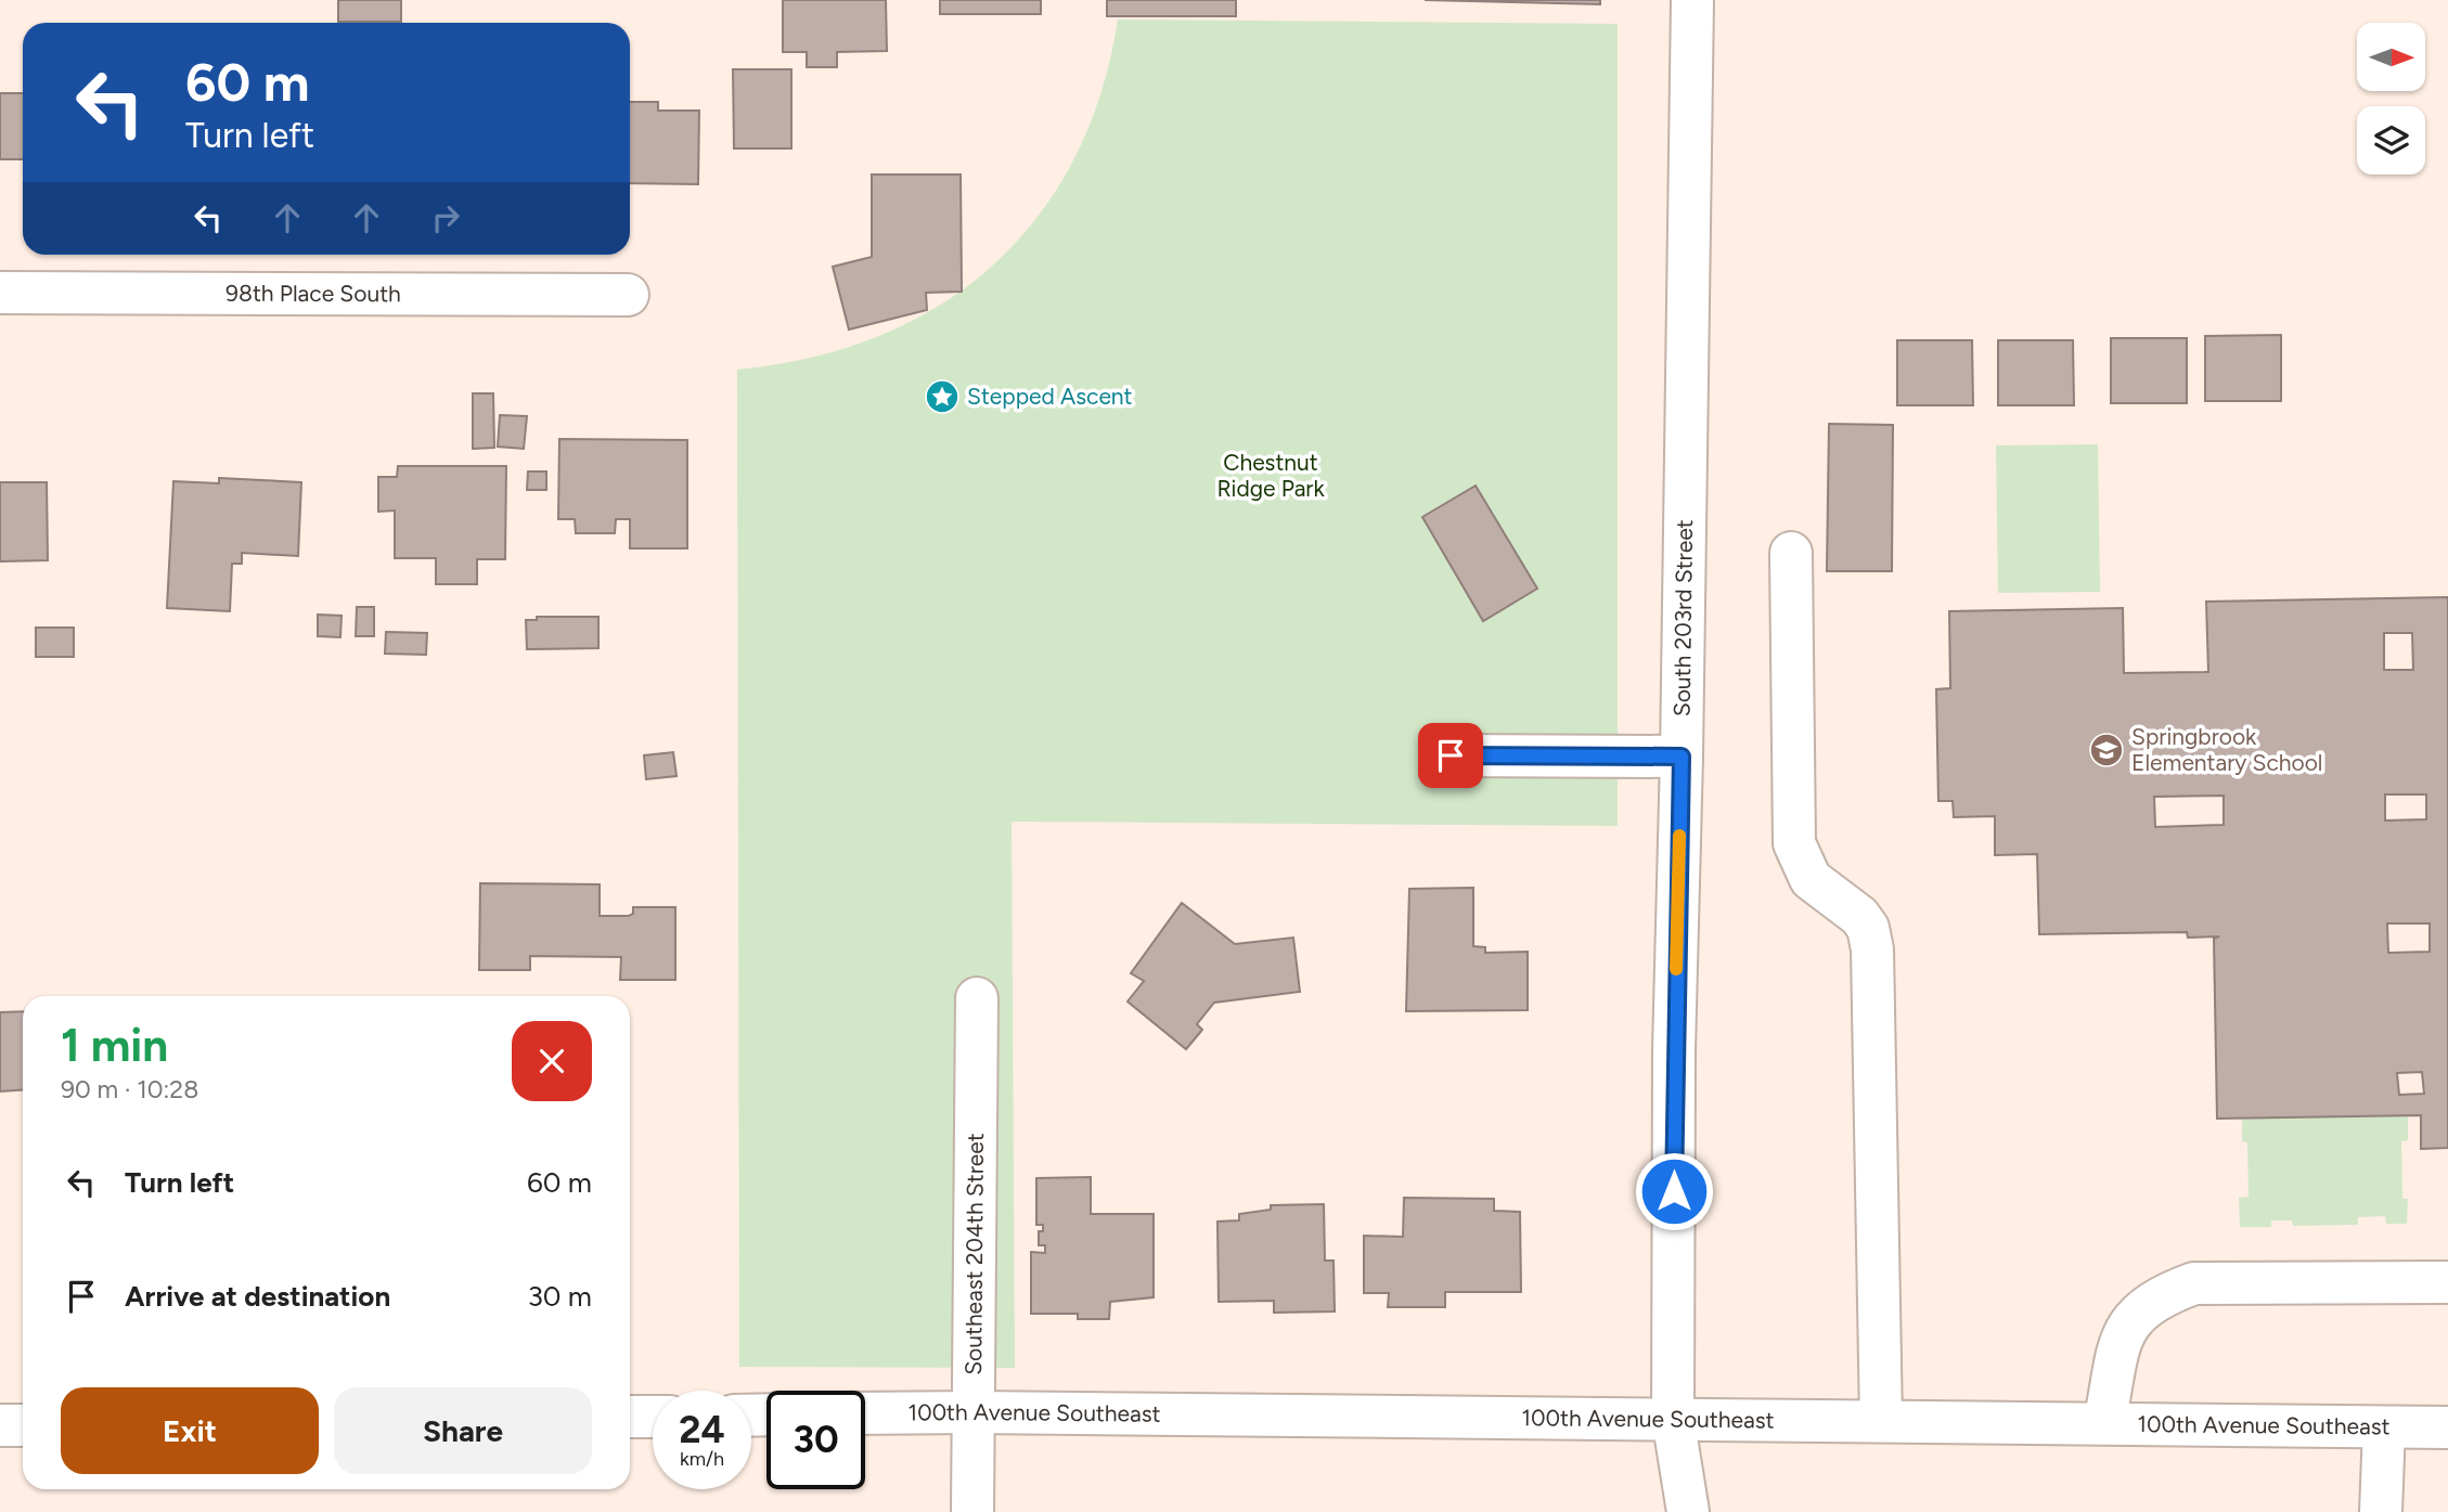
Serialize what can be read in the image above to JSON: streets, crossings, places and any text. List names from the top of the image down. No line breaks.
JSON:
{"streets":{"street":["98th Place South","South 203rd Street","Southeast 204th Street","100th Avenue Southeast"]},"crossings":[["South 203rd Street","100th Avenue Southeast"],["Southeast 204th Street","100th Avenue Southeast"]],"parks":["Chestnut Ridge Park"],"places":{"place":["Stepped Ascent"],"school or university":["Springbrook Elementary School"]},"north":"right","page":{"turn":["60 m","Turn left"],"heading":["1 min","90 m · 10:28"],"list":[{"name":"Turn left","value":"60 m"},{"name":"Arrive at destination","value":"30 m"}],"buttons":["Exit","Share"],"speed":"24 km/h","limit":"30"}}
